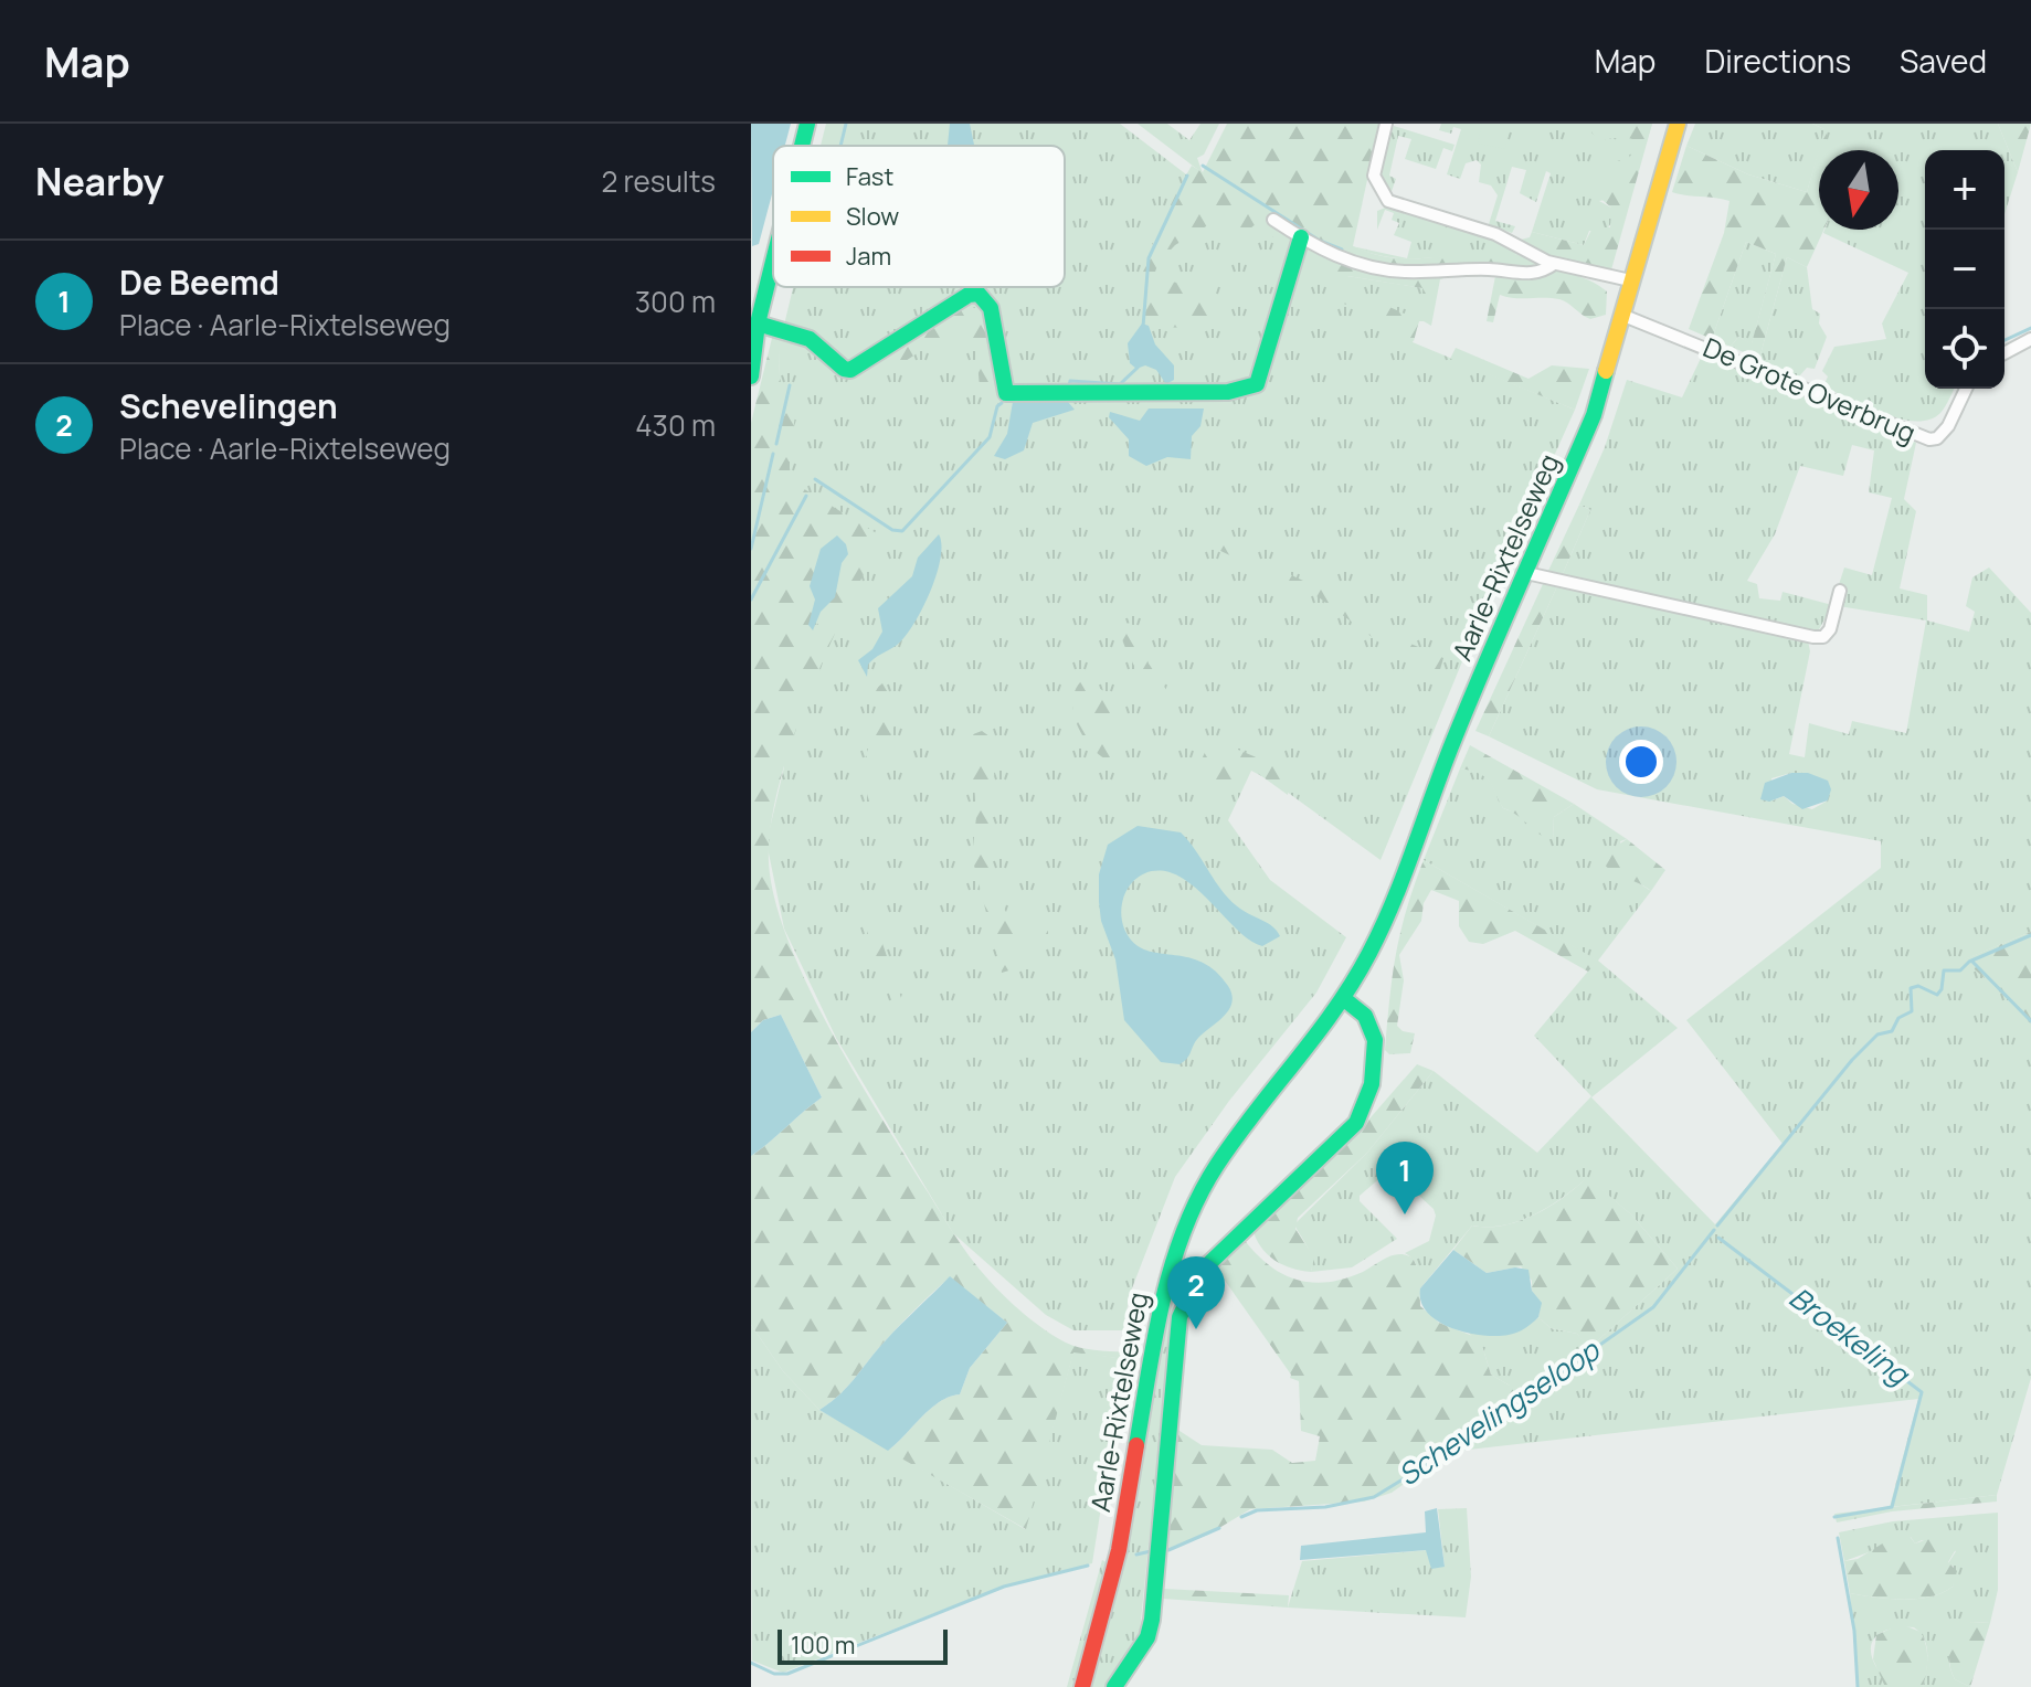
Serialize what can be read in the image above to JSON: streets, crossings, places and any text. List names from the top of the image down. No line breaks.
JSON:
{"streets":{"street":["De Grote Overbrug","Aarle-Rixtelseweg"]},"crossings":[["De Grote Overbrug","Aarle-Rixtelseweg"]],"water":["Broekeling","Schevelingseloop"],"legend":["Fast","Slow","Jam"],"scale_bar":"100 m","north":"bottom","page":{"header":"Map","nav":["Map","Directions","Saved"],"heading":["Nearby","2 results"],"map_buttons":["+","−"],"list":[{"mark":"1","name":"De Beemd","note":"Place · Aarle-Rixtelseweg","value":"300 m"},{"mark":"2","name":"Schevelingen","note":"Place · Aarle-Rixtelseweg","value":"430 m"}],"pins":["1","2"],"scale":"100 m"}}
